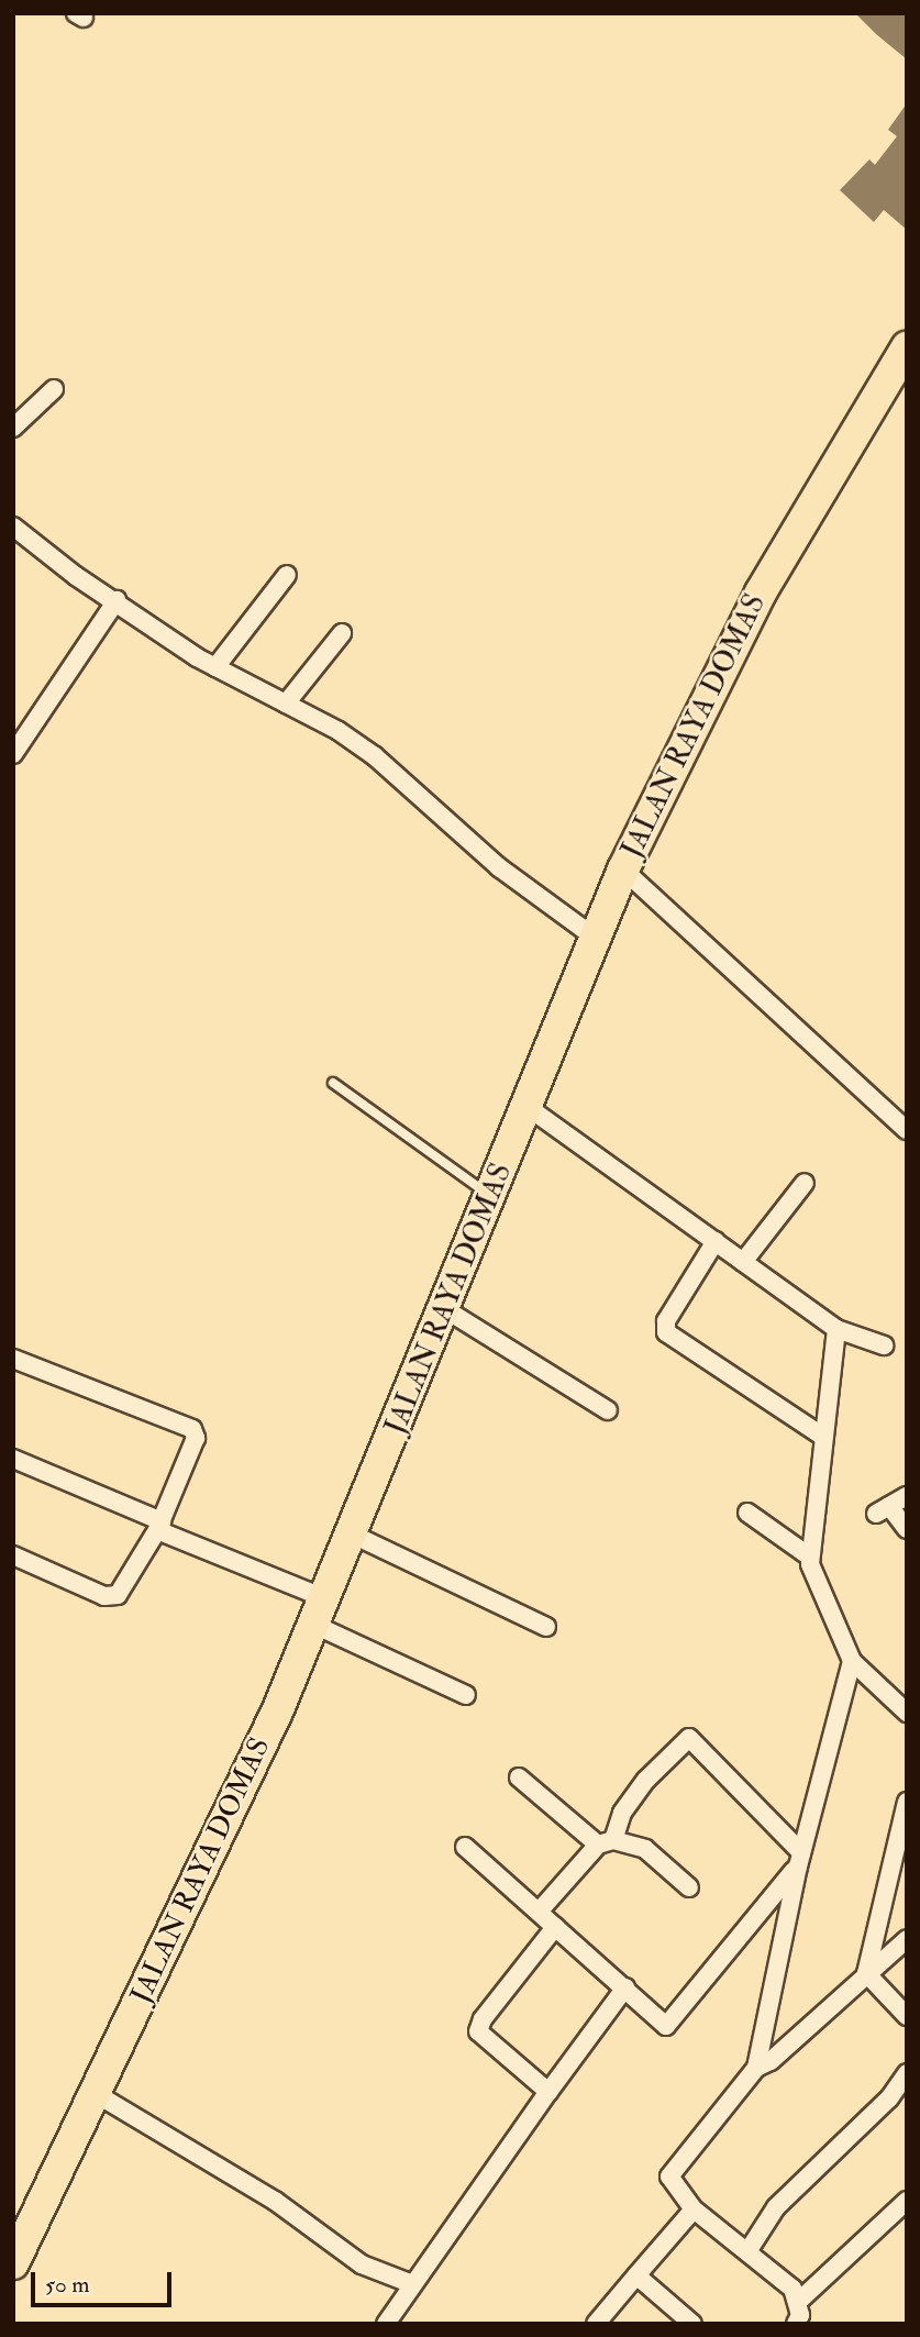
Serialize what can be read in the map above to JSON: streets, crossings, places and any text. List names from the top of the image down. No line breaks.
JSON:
{"streets":{"highway":["JALAN RAYA DOMAS"]},"scale_bar":"50 m"}
